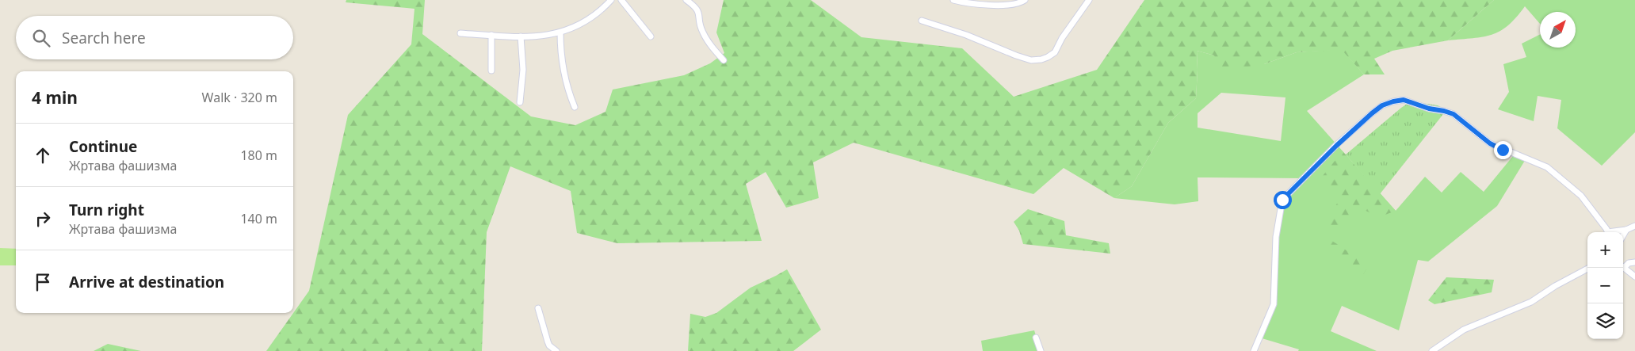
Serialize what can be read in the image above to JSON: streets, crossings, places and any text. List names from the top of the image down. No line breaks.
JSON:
{"north":"top right","page":{"search":"Search here","heading":["4 min","Walk · 320 m"],"list":[["Continue","Жртава фашизма","180 m"],["Turn right","Жртава фашизма","140 m"],"Arrive at destination"],"map_buttons":["+","−"]}}
